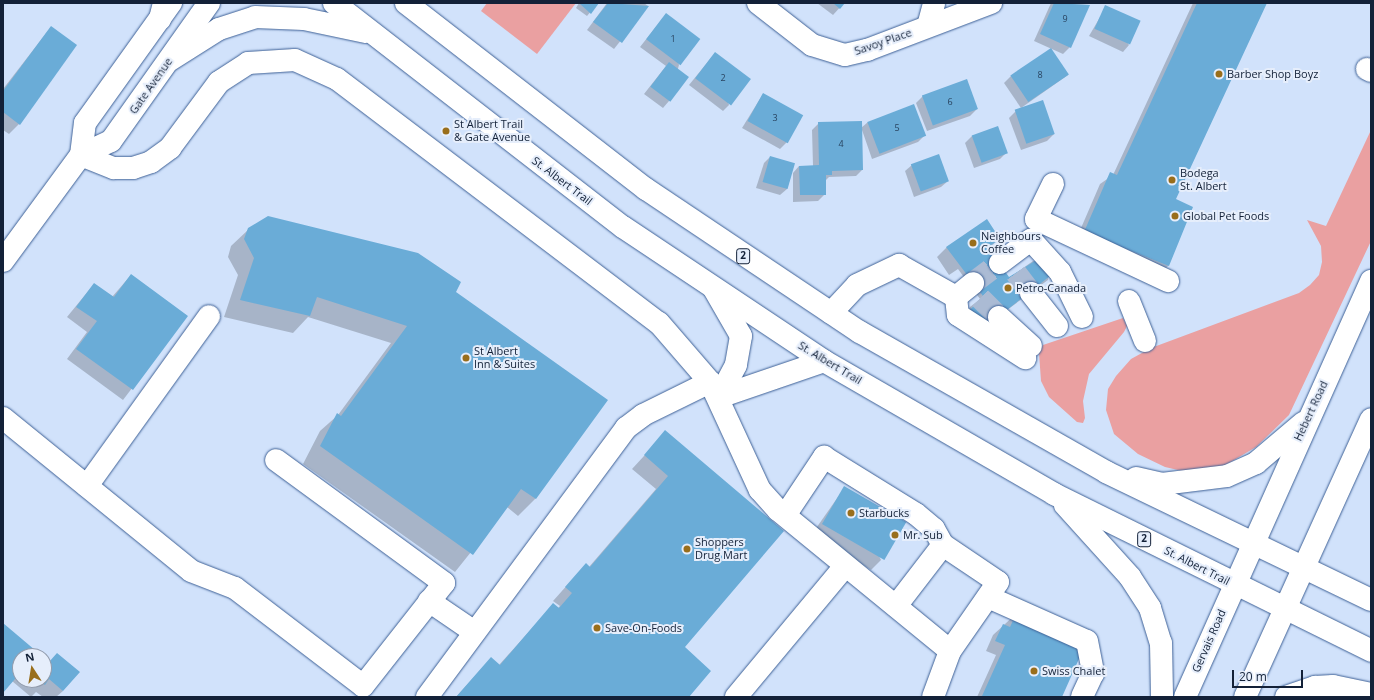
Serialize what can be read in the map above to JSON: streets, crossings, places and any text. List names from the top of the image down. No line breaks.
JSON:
{"streets":{"main road":["Savoy Place","Gate Avenue","St. Albert Trail","2","Hebert Road","Gervais Road"]},"crossings":[["St. Albert Trail","Hebert Road"],["St. Albert Trail","Gervais Road"],["2","Hebert Road"],["Hebert Road","Gervais Road"]],"places":["Barber Shop Boyz","St Albert Trail & Gate Avenue","Bodega St. Albert","Global Pet Foods","Neighbours Coffee","Petro-Canada","St Albert Inn & Suites","Starbucks","Mr. Sub","Shoppers Drug Mart","Save-On-Foods","Swiss Chalet"],"house_numbers":["9","1","8","2","6","3","5","4"],"scale_bar":"20 m","north":"top"}
